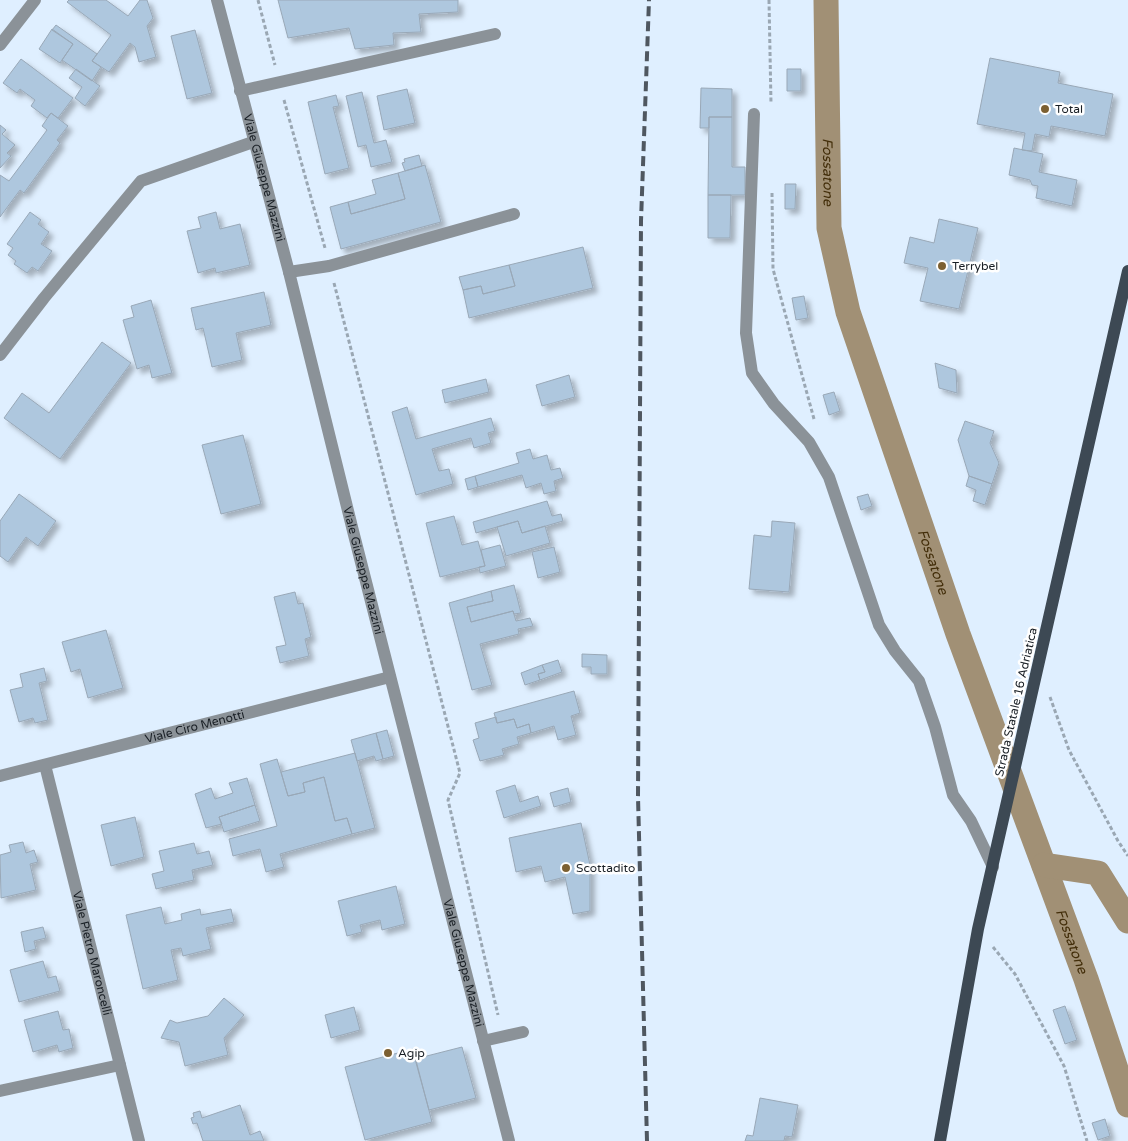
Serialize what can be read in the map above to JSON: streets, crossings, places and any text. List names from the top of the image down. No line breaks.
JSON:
{"streets":{"main road":["Strada Statale 16 Adriatica"],"street":["Viale Giuseppe Mazzini","Viale Ciro Menotti","Viale Pietro Maroncelli"]},"crossings":[["Viale Giuseppe Mazzini","Viale Ciro Menotti"],["Viale Ciro Menotti","Viale Pietro Maroncelli"]],"water":["Fossatone"],"places":["Total","Terrybel","Scottadito","Agip"]}
